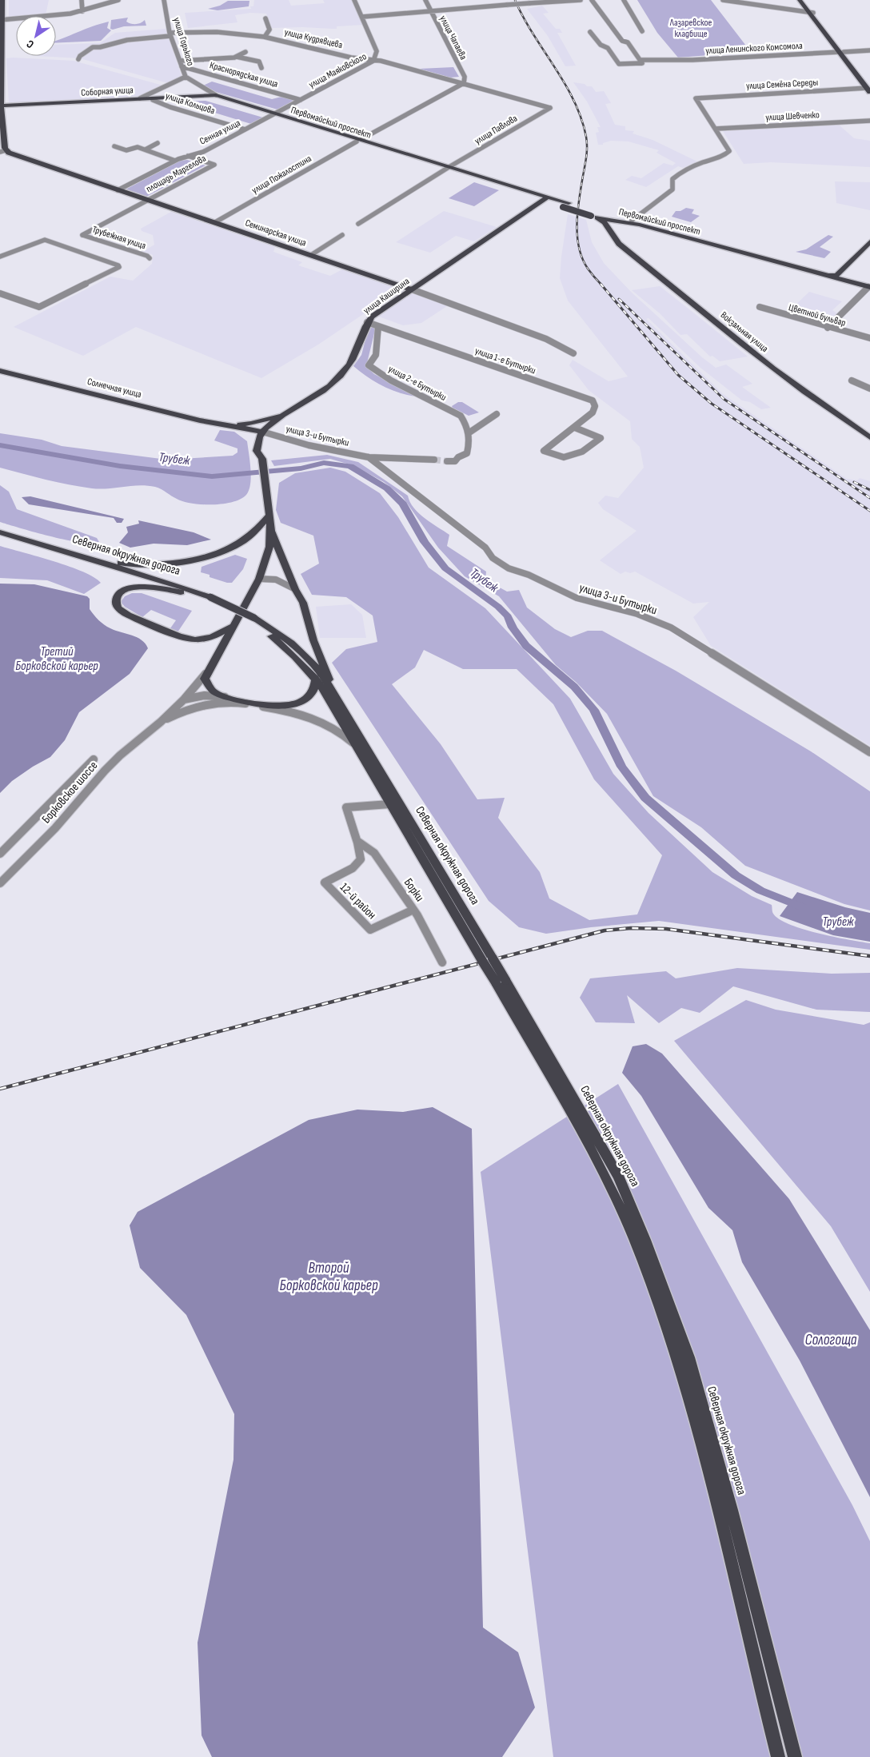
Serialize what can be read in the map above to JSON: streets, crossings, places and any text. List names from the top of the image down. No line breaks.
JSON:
{"streets":{"main road":["Соборная улица","Первомайский проспект","Семинарская улица","улица Каширина","Вокзальная улица","Солнечная улица","Северная окружная дорога"],"street":["улица Чапаева","улица Кудрявцева","улица Горького","улица Ленинского Комсомола","улица Маяковского","Краснорядская улица","улица Семёна Середы","улица Кольцова","улица Шевченко","улица Павлова","Сенная улица","площадь Маргелова","улица Пожалостина","Трубежная улица","Цветной бульвар","улица 1-е Бутырки","улица 2-е Бутырки","улица 3-и Бутырки","Борковское шоссе","Борки","12-й район"]},"crossings":[["улица Чапаева","улица Кудрявцева"],["улица Чапаева","улица Пожалостина"],["улица Кудрявцева","улица Горького"],["улица Кудрявцева","улица Маяковского"],["улица Кудрявцева","улица Павлова"],["улица Кудрявцева","улица Пожалостина"],["улица Горького","Краснорядская улица"],["улица Горького","Соборная улица"],["улица Горького","Первомайский проспект"],["улица Маяковского","Краснорядская улица"],["улица Маяковского","Первомайский проспект"],["улица Маяковского","Сенная улица"],["улица Семёна Середы","улица Шевченко"],["Соборная улица","улица Кольцова"],["Соборная улица","Первомайский проспект"],["Соборная улица","Семинарская улица"],["улица Кольцова","Сенная улица"],["Первомайский проспект","улица Павлова"],["Первомайский проспект","Сенная улица"],["Первомайский проспект","улица Пожалостина"],["Первомайский проспект","улица Каширина"],["Первомайский проспект","Вокзальная улица"],["Сенная улица","площадь Маргелова"],["Сенная улица","Семинарская улица"],["площадь Маргелова","Семинарская улица"],["площадь Маргелова","Трубежная улица"],["улица Пожалостина","Семинарская улица"],["Семинарская улица","Трубежная улица"],["Семинарская улица","улица Каширина"],["улица Каширина","улица 1-е Бутырки"],["улица Каширина","Солнечная улица"],["улица Каширина","улица 3-и Бутырки"],["улица 1-е Бутырки","улица 2-е Бутырки"],["Солнечная улица","улица 3-и Бутырки"],["Борки","12-й район"]],"water":["Трубеж","Третий Борковской карьер","Второй Борковской карьер","Сологоща"],"parks":["Лазаревское кладбище"],"north":"bottom left"}
